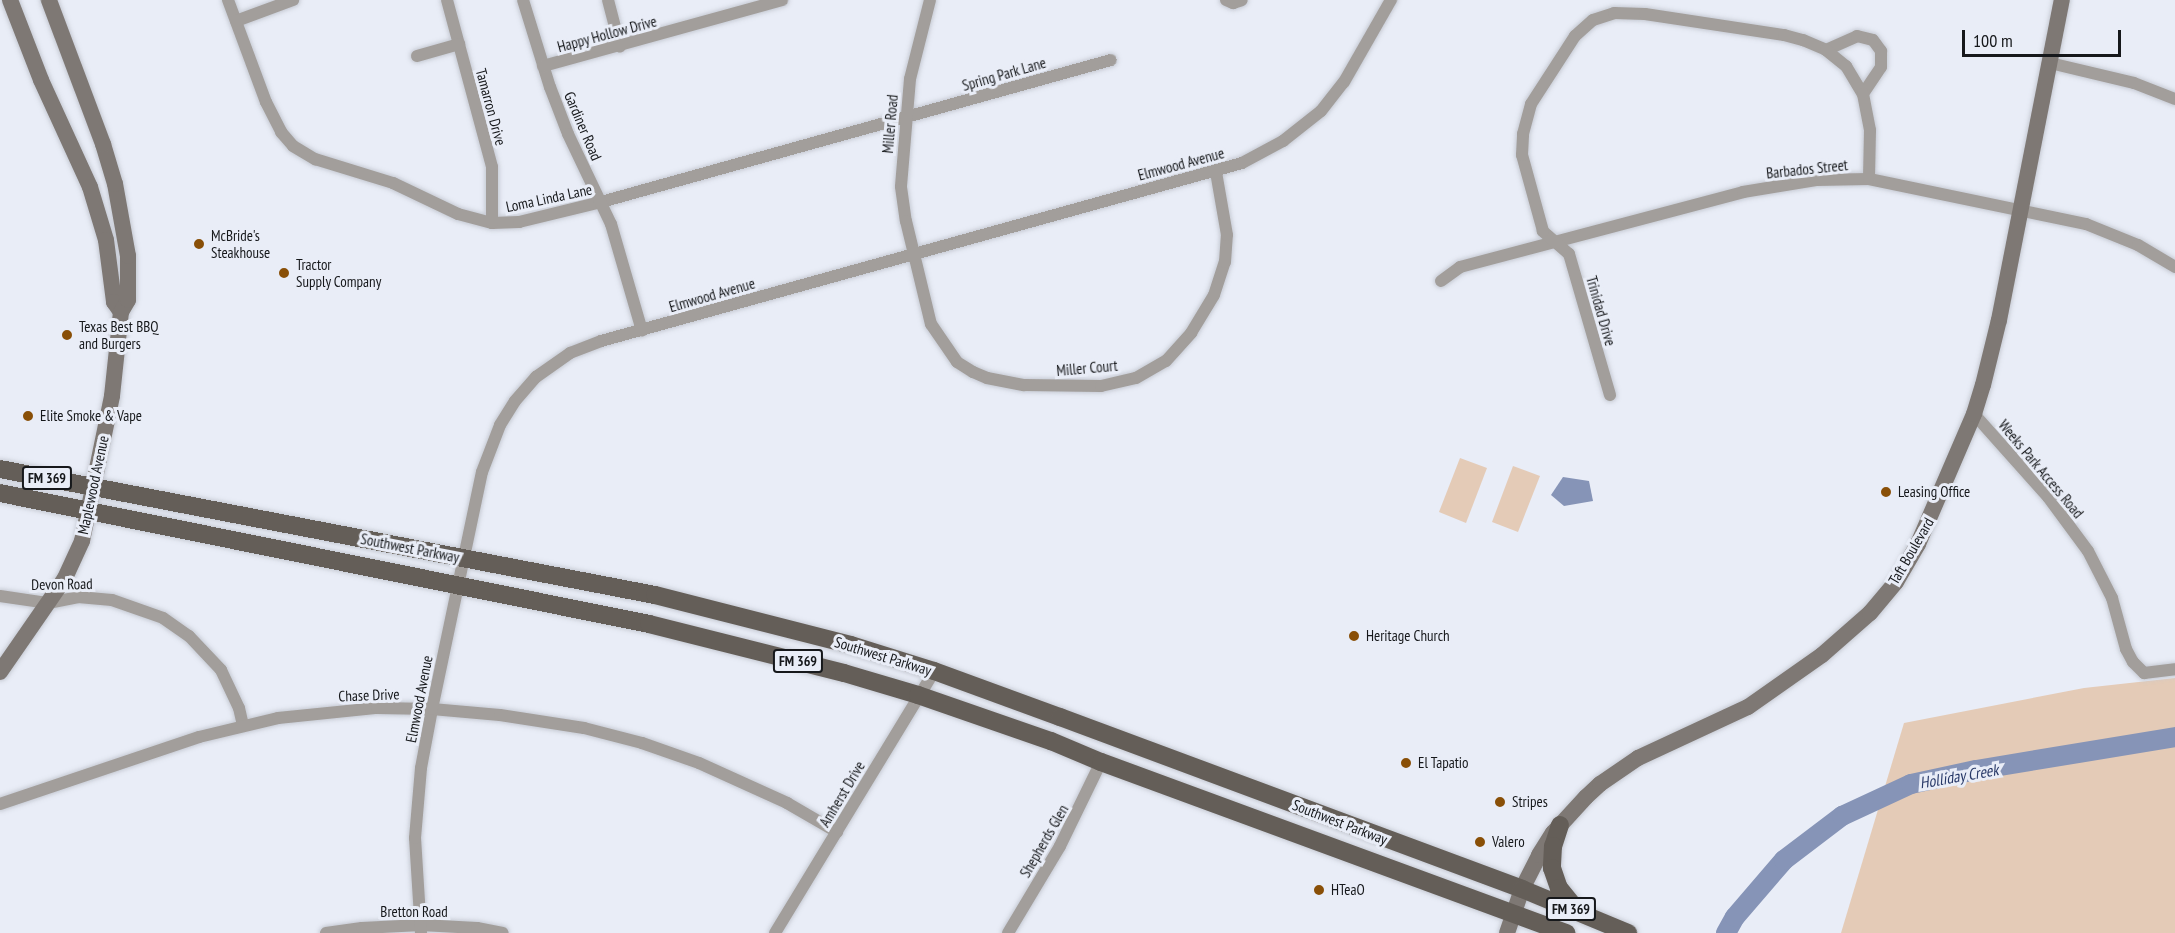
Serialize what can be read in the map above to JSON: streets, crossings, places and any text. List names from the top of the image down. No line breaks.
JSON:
{"streets":{"main road":["FM 369","Southwest Parkway"],"street":["Happy Hollow Drive","Spring Park Lane","Tamarron Drive","Miller Road","Gardiner Road","Elmwood Avenue","Barbados Street","Loma Linda Lane","Trinidad Drive","Miller Court","Weeks Park Access Road","Maplewood Avenue","Taft Boulevard","Devon Road","Chase Drive","Amherst Drive","Shepherds Glen","Bretton Road"]},"crossings":[["Happy Hollow Drive","Gardiner Road"],["Spring Park Lane","Miller Road"],["Spring Park Lane","Loma Linda Lane"],["Tamarron Drive","Loma Linda Lane"],["Miller Road","Elmwood Avenue"],["Miller Road","Loma Linda Lane"],["Miller Road","Miller Court"],["Gardiner Road","Elmwood Avenue"],["Gardiner Road","Loma Linda Lane"],["Elmwood Avenue","Miller Court"],["Elmwood Avenue","Southwest Parkway"],["Elmwood Avenue","Chase Drive"],["Elmwood Avenue","Bretton Road"],["Barbados Street","Trinidad Drive"],["Barbados Street","Taft Boulevard"],["Weeks Park Access Road","Taft Boulevard"],["Maplewood Avenue","Southwest Parkway"],["Maplewood Avenue","Devon Road"],["Southwest Parkway","Taft Boulevard"],["Southwest Parkway","Amherst Drive"],["Southwest Parkway","Shepherds Glen"],["Devon Road","Chase Drive"],["Chase Drive","Amherst Drive"]],"water":["Holliday Creek"],"places":["McBride's Steakhouse","Tractor Supply Company","Texas Best BBQ and Burgers","Elite Smoke & Vape","Leasing Office","Heritage Church","El Tapatio","Stripes","Valero","HTeaO"],"scale_bar":"100 m"}
